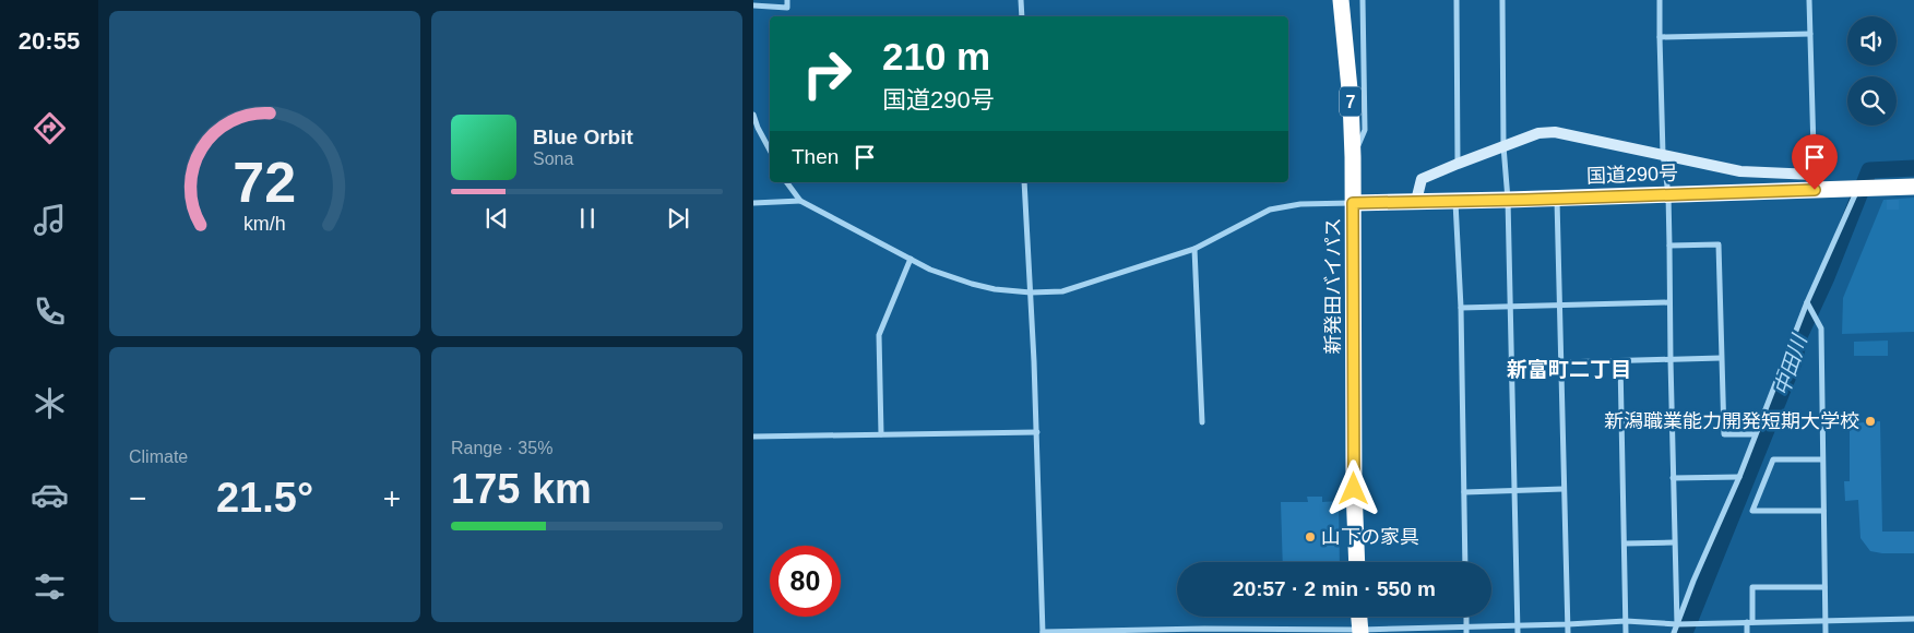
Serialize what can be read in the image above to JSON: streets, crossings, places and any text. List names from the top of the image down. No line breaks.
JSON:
{"streets":{"highway":["7","国道290号","新発田バイパス"]},"crossings":[["国道290号","新発田バイパス"]],"districts":["新富町二丁目"],"water":["中田川"],"places":["新潟職業能力開発短期大学校","山下の家具"],"page":{"tabs":"20:55","turn":["210 m","国道290号"],"song":["Blue Orbit","Sona"],"then":"Then","tile":["Climate",["Range · 35%","175 km"]],"heat":["−","21.5°","+"],"limit":"80","trip":"20:57 · 2 min · 550 m","gauge":["72","km/h"]}}
